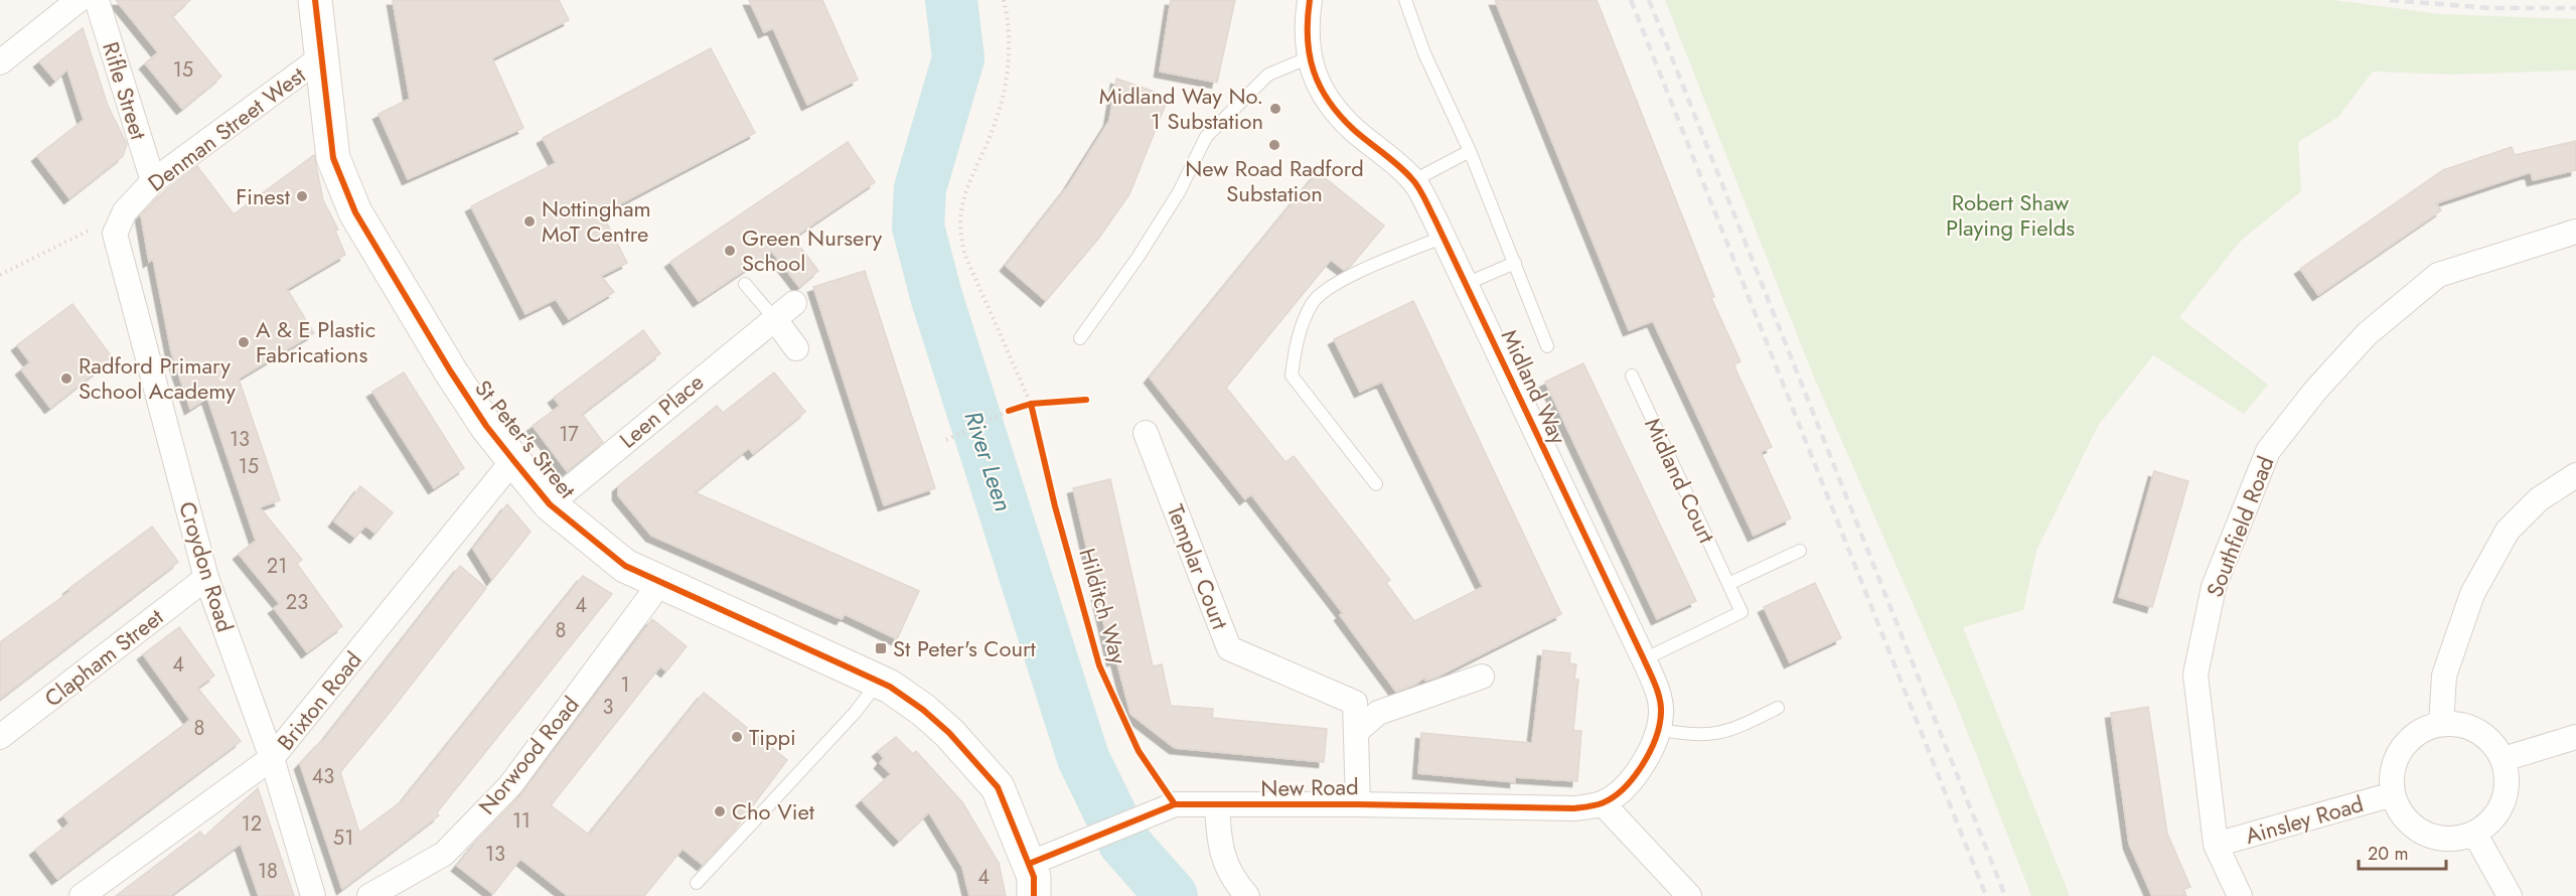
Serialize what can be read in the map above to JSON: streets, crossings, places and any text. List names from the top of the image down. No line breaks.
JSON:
{"streets":{"street":["Rifle Street","Denman Street West","Midland Way","Leen Place","St Peter's Street","Southfield Road","Croydon Road","Templar Court","Clapham Street","Brixton Road","Norwood Road","New Road","Ainsley Road"],"lane":["Midland Court"],"cycle path":["Hilditch Way"]},"crossings":[["Rifle Street","Denman Street West"],["Denman Street West","St Peter's Street"],["Denman Street West","Croydon Road"],["Midland Way","Midland Court"],["Midland Way","New Road"],["Leen Place","St Peter's Street"],["St Peter's Street","Brixton Road"],["St Peter's Street","Norwood Road"],["St Peter's Street","New Road"],["Southfield Road","Ainsley Road"],["Croydon Road","Clapham Street"],["Croydon Road","Brixton Road"],["Templar Court","New Road"]],"water":["River Leen"],"parks":["Robert Shaw Playing Fields"],"places":{"other":["Midland Way No. 1 Substation","New Road Radford Substation","Finest","Nottingham MoT Centre","Green Nursery School","A & E Plastic Fabrications","Radford Primary School Academy","Tippi","Cho Viet"],"transit":["St Peter's Court"]},"house_numbers":["15","17","13","15","21","23","4","8","4","1","3","8","43","11","12","51","13","18","4"],"scale_bar":"20 m"}
